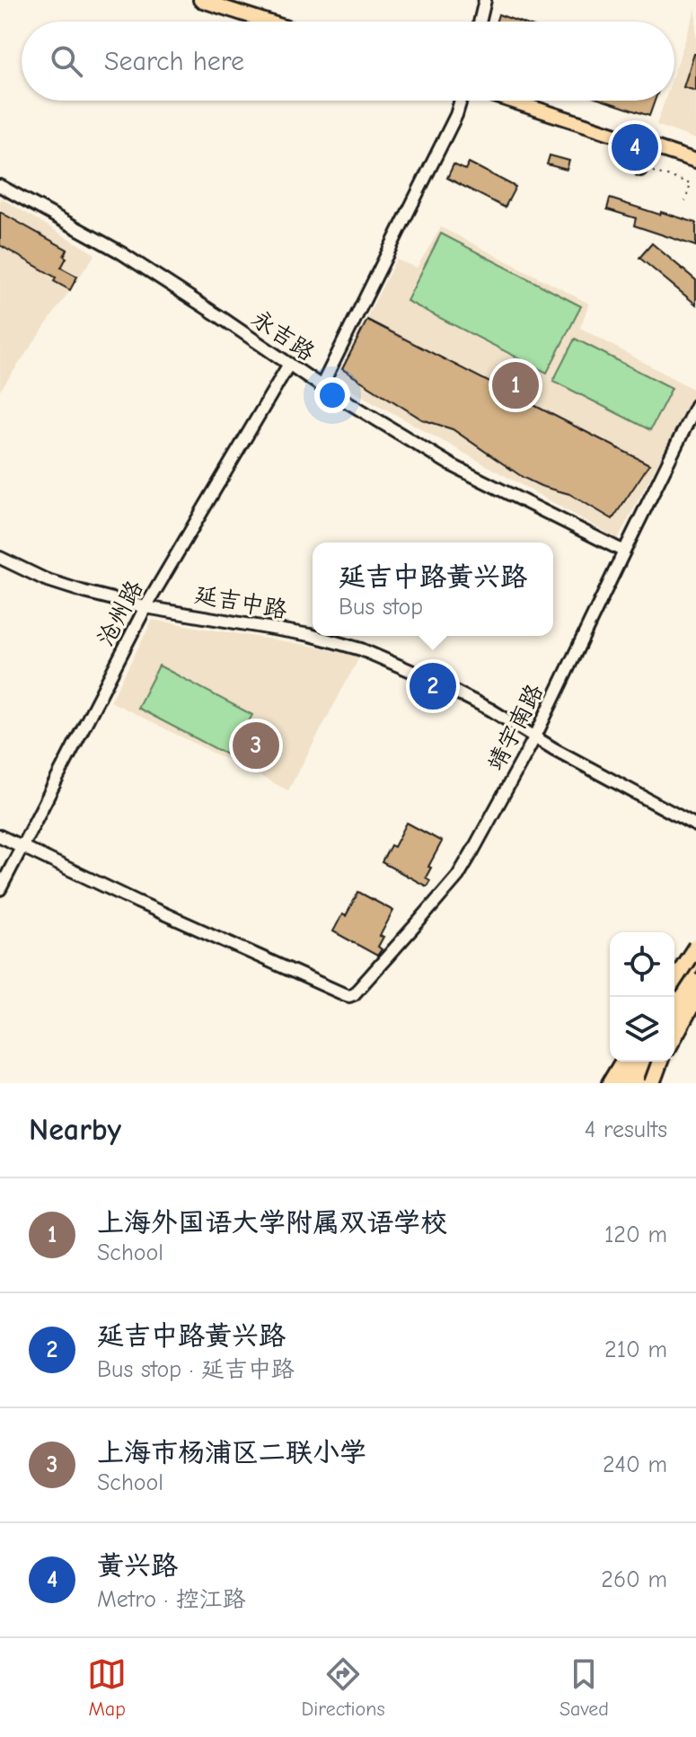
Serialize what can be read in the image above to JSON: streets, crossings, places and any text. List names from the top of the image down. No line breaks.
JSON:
{"streets":{"street":["永吉路","延吉中路","沧州路","靖宇南路"]},"crossings":[["永吉路","沧州路"],["永吉路","靖宇南路"],["延吉中路","沧州路"],["延吉中路","靖宇南路"],["沧州路","靖宇南路"]],"page":{"search":"Search here","pins":["4","1","2","3"],"popup":["延吉中路黄兴路","Bus stop"],"heading":["Nearby","4 results"],"list":[{"mark":"1","name":"上海外国语大学附属双语学校","note":"School","value":"120 m"},{"mark":"2","name":"延吉中路黄兴路","note":"Bus stop · 延吉中路","value":"210 m"},{"mark":"3","name":"上海市杨浦区二联小学","note":"School","value":"240 m"},{"mark":"4","name":"黄兴路","note":"Metro · 控江路","value":"260 m"}],"nav":["Map","Directions","Saved"]}}
